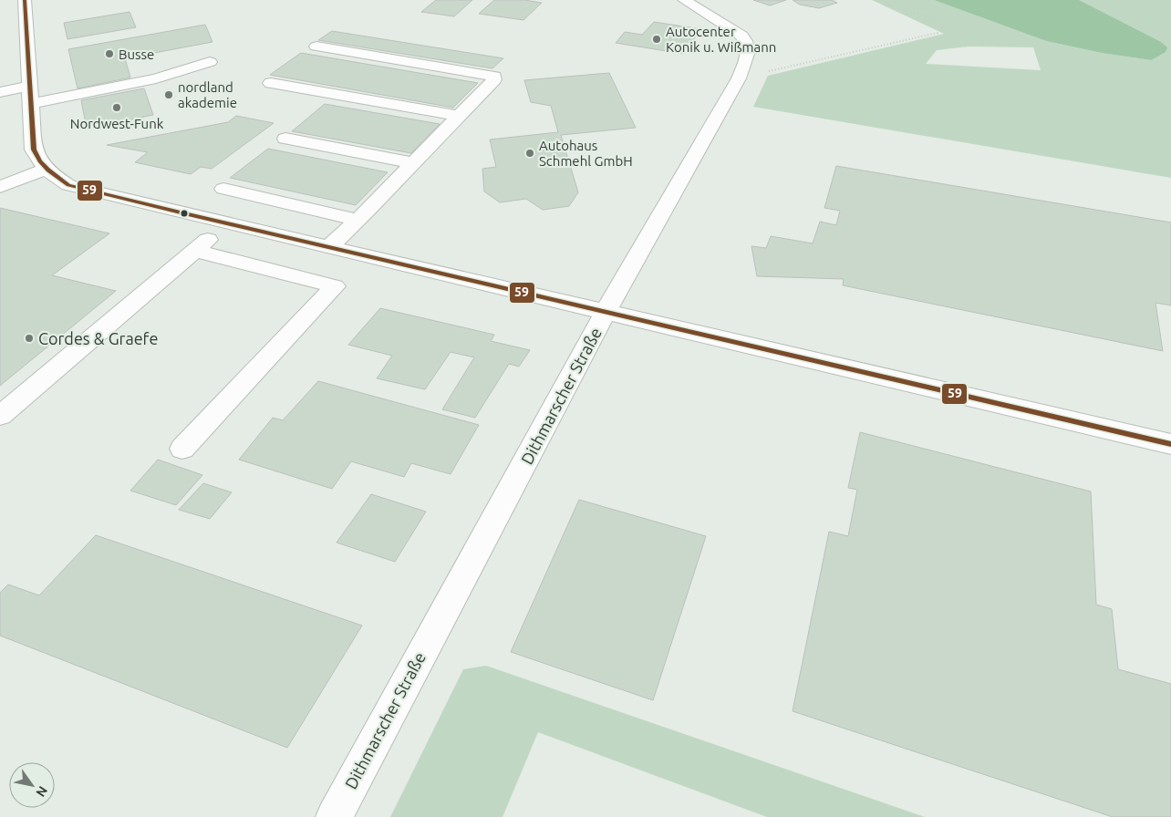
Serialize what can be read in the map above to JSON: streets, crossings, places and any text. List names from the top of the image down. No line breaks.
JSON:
{"streets":{"street":["Dithmarscher Straße"]},"places":["Autocenter Konik u. Wißmann","Busse","nordland akademie","Nordwest-Funk","Autohaus Schmehl GmbH","Cordes & Graefe"],"lines":["transit line 59"],"north":"bottom right"}
